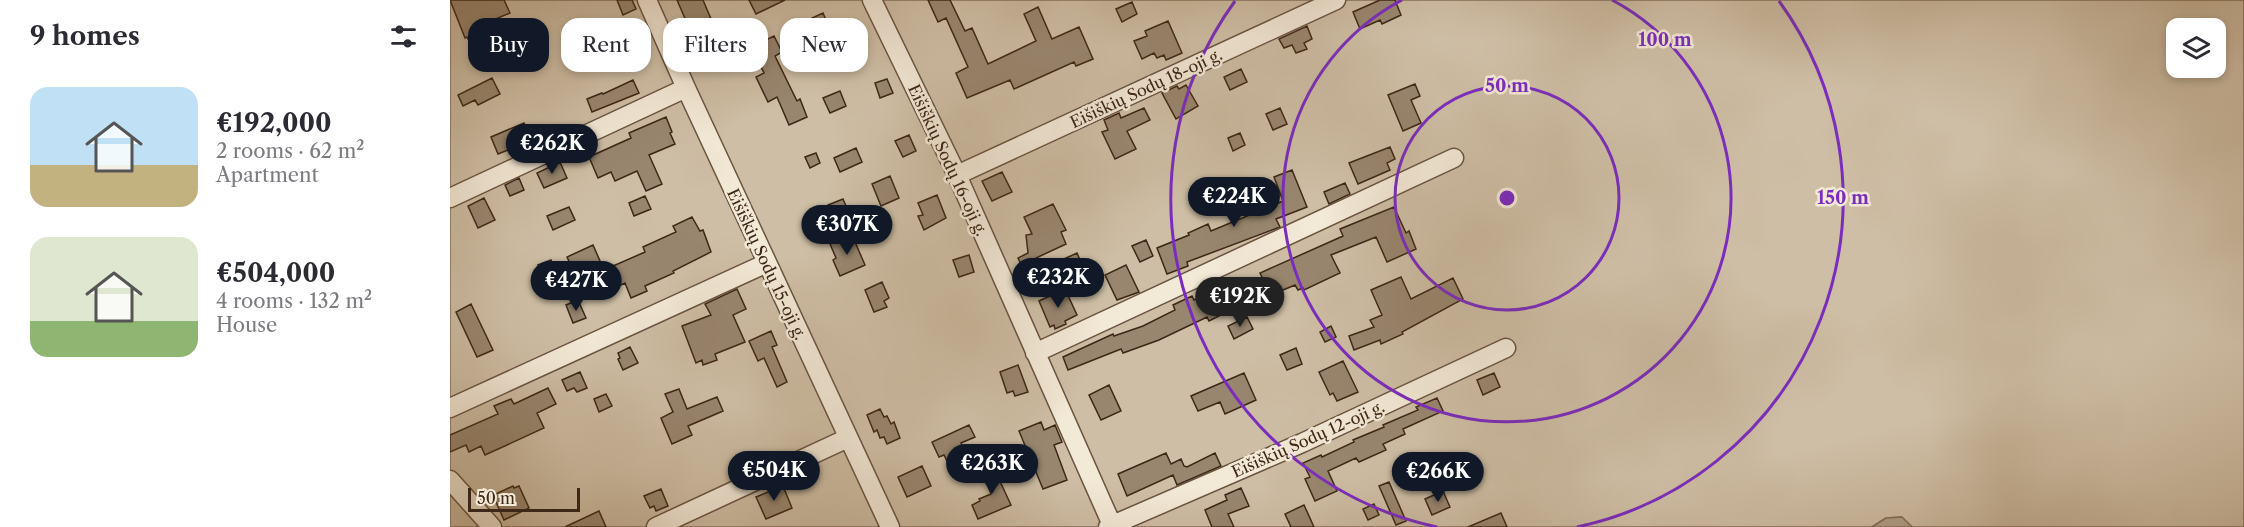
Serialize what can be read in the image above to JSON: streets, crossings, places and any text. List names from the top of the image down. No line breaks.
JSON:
{"streets":{"street":["Eišiškių Sodų 18-oji g.","Eišiškių Sodų 16-oji g.","Eišiškių Sodų 15-oji g.","Eišiškių Sodų 12-oji g."]},"crossings":[["Eišiškių Sodų 18-oji g.","Eišiškių Sodų 16-oji g."],["Eišiškių Sodų 16-oji g.","Eišiškių Sodų 12-oji g."]],"scale_bar":"50 m","page":{"heading":"9 homes","chip":["Buy","Rent","Filters","New"],"list":[{"name":"€192,000","note":"2 rooms · 62 m² · Apartment"},{"name":"€504,000","note":"4 rooms · 132 m² · House"}],"price":["€262K","€224K","€307K","€232K","€427K","€192K","€263K","€504K","€266K"],"scale":"50 m"},"rings":["100 m","50 m","150 m"]}
